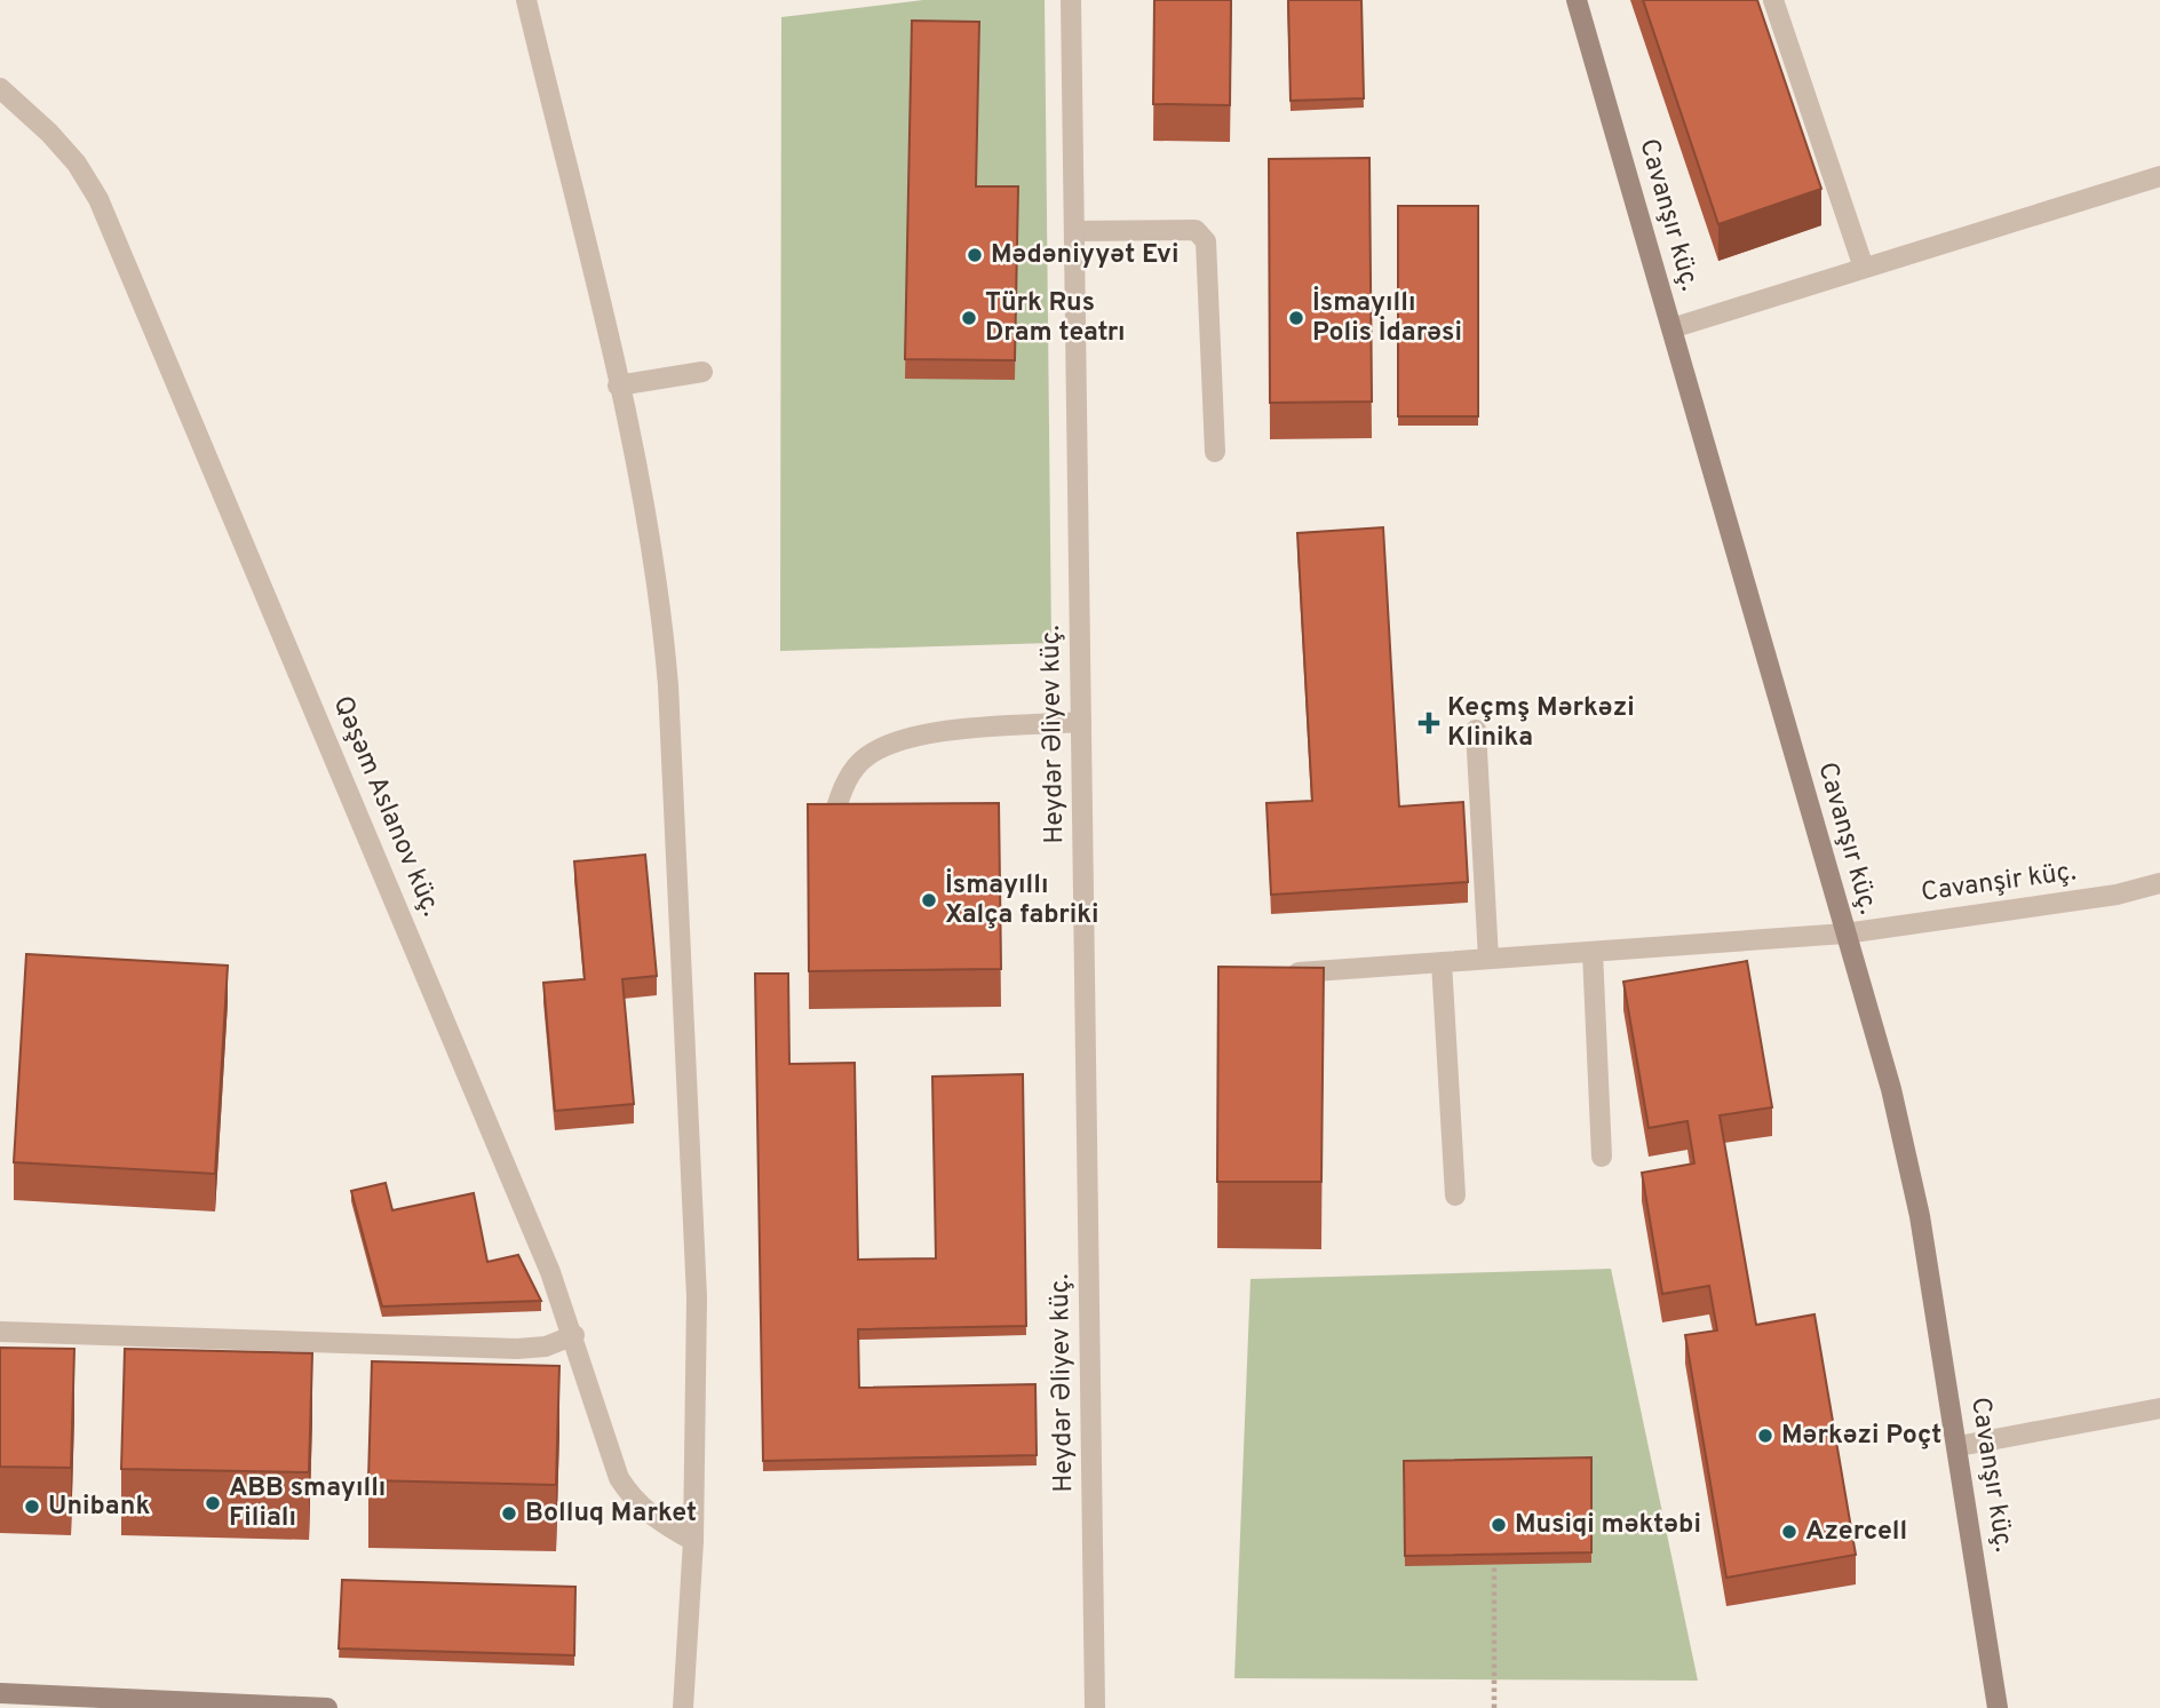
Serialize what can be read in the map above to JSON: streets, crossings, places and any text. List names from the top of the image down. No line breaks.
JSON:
{"streets":{"main road":["Cavanşır küç."],"street":["Heydər Əliyev küç.","Qəşəm Aslanov küç.","Cavanşir küç."]},"crossings":[["Cavanşır küç.","Cavanşir küç."]],"places":{"other":["Mədəniyyət Evi","Türk Rus Dram teatrı","İsmayıllı Polis İdarəsi","İsmayıllı Xalça fabriki","Mərkəzi Poçt","ABB smayıllı Filialı","Unibank","Bolluq Market","Musiqi məktəbi","Azercell"],"health":["Keçmş Mərkəzi Klinika"]}}
